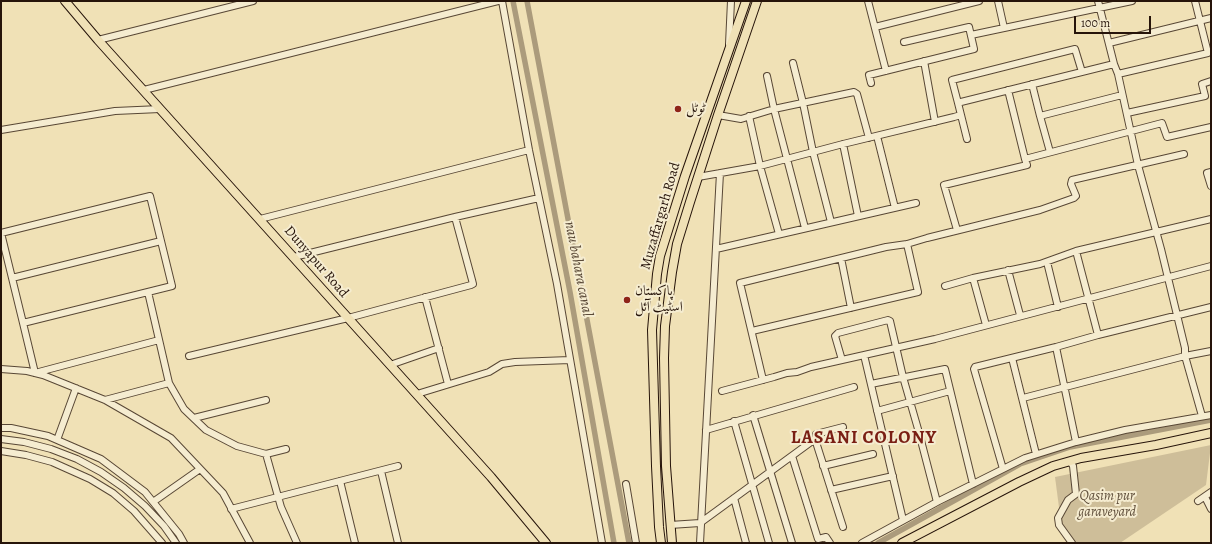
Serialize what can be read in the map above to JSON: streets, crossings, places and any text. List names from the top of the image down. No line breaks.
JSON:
{"streets":{"main road":["Muzaffargarh Road","Dunyapur Road"]},"districts":["LASANI COLONY"],"water":["nau bahara canal"],"parks":["Qasim pur garaveyard"],"places":["ٹوٹل","پاکستان اسٹیٹ آئل"],"scale_bar":"100 m"}
